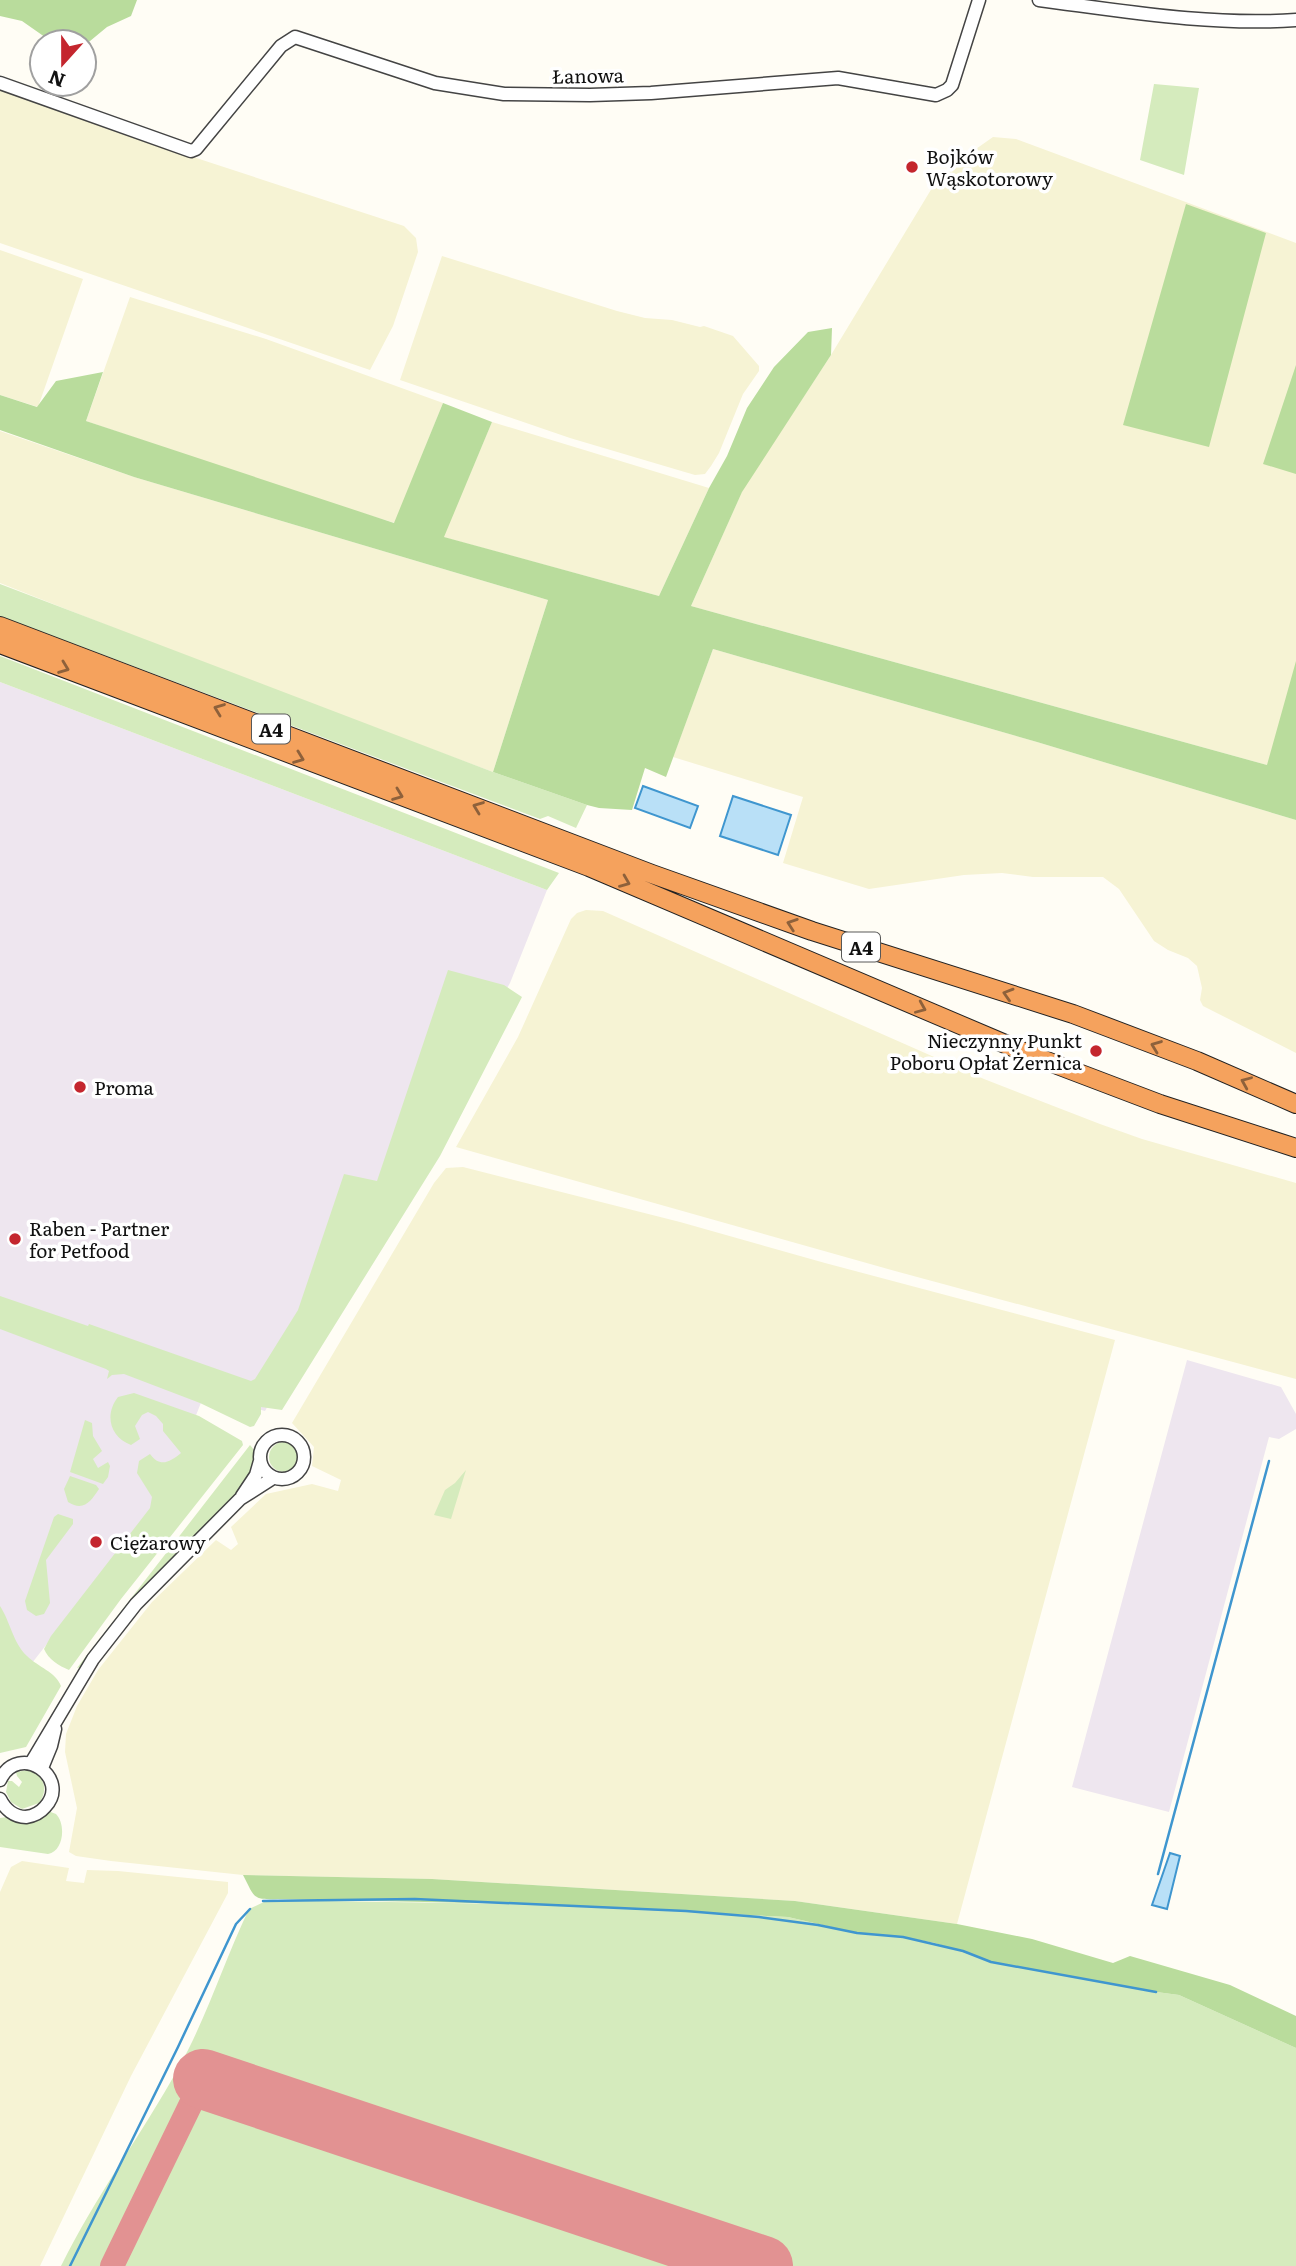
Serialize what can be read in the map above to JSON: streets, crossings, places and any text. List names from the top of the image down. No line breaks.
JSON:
{"streets":{"highway":["A4"],"street":["Łanowa"]},"places":["Bojków Wąskotorowy","Nieczynny Punkt Poboru Opłat Żernica","Proma","Raben - Partner for Petfood","Ciężarowy"],"north":"bottom"}
